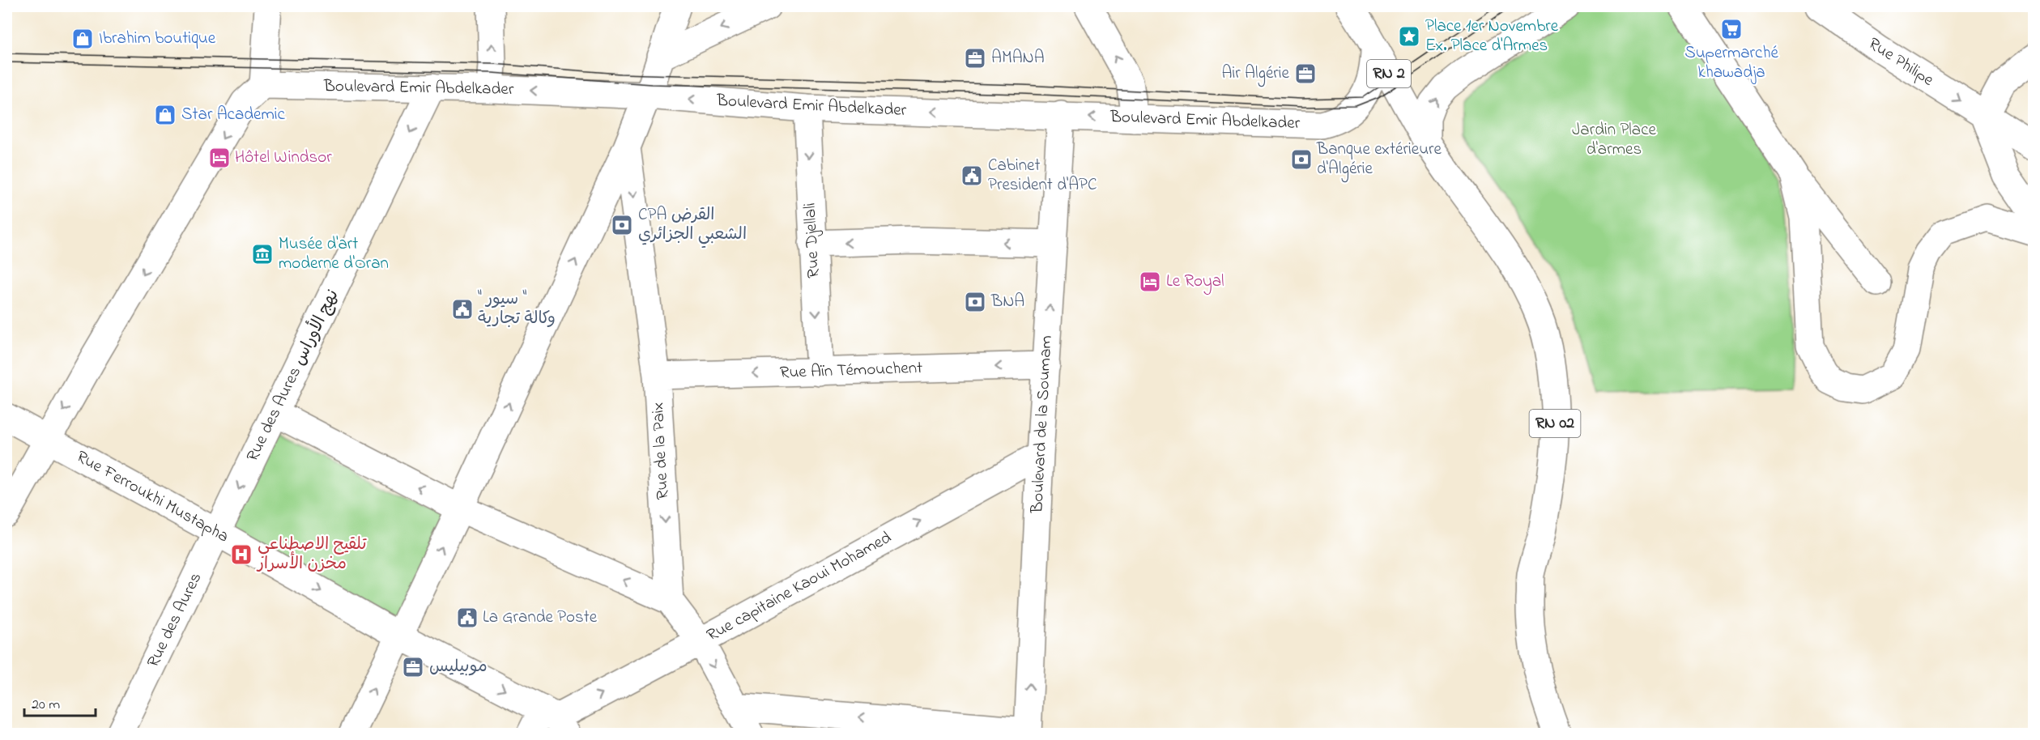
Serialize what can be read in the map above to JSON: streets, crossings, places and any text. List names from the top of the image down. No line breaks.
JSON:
{"streets":{"street":["Rue Philipe","RN 2","Boulevard Emir Abdelkader","Rue Djellali","Rue Aïn Témouchent","Rue des Aures نهج الأوراس","RN 02","Boulevard de la Soumam","Rue de la Paix","Rue Ferroukhi Mustapha","Rue capitaine Kaoui Mohamed","Rue des Aures"]},"crossings":[["RN 2","Boulevard Emir Abdelkader"],["RN 2","RN 02"],["Boulevard Emir Abdelkader","Rue Djellali"],["Boulevard Emir Abdelkader","Rue des Aures نهج الأوراس"],["Boulevard Emir Abdelkader","Boulevard de la Soumam"],["Rue Djellali","Rue Aïn Témouchent"],["Rue Aïn Témouchent","Boulevard de la Soumam"],["Rue Aïn Témouchent","Rue de la Paix"],["Rue des Aures نهج الأوراس","Rue Ferroukhi Mustapha"],["Rue des Aures نهج الأوراس","Rue des Aures"],["Boulevard de la Soumam","Rue capitaine Kaoui Mohamed"],["Rue Ferroukhi Mustapha","Rue capitaine Kaoui Mohamed"],["Rue Ferroukhi Mustapha","Rue des Aures"]],"one_way":["Rue Djellali","Boulevard de la Soumam","Rue de la Paix","Rue capitaine Kaoui Mohamed"],"parks":["Jardin Place d'armes"],"places":{"supermarket":["Supermarché khawadja"],"place":["Place 1er Novembre Ex. Place d'Armes"],"shop":["Ibrahim boutique","Star Academic"],"office":["AMANA","Air Algérie","موبيليس"],"hotel":["Hôtel Windsor","Le Royal"],"bank":["Banque extérieure d'Algérie","CPA القرض الشعبي الجزائري","BNA"],"public building":["Cabinet President d'APC","\" سيور \" وكالة تجارية","La Grande Poste"],"museum":["Musée d'art moderne d'Oran"],"hospital":["تلقيح الاصطناعي مخزن الأسرار"]},"scale_bar":"20 m"}
